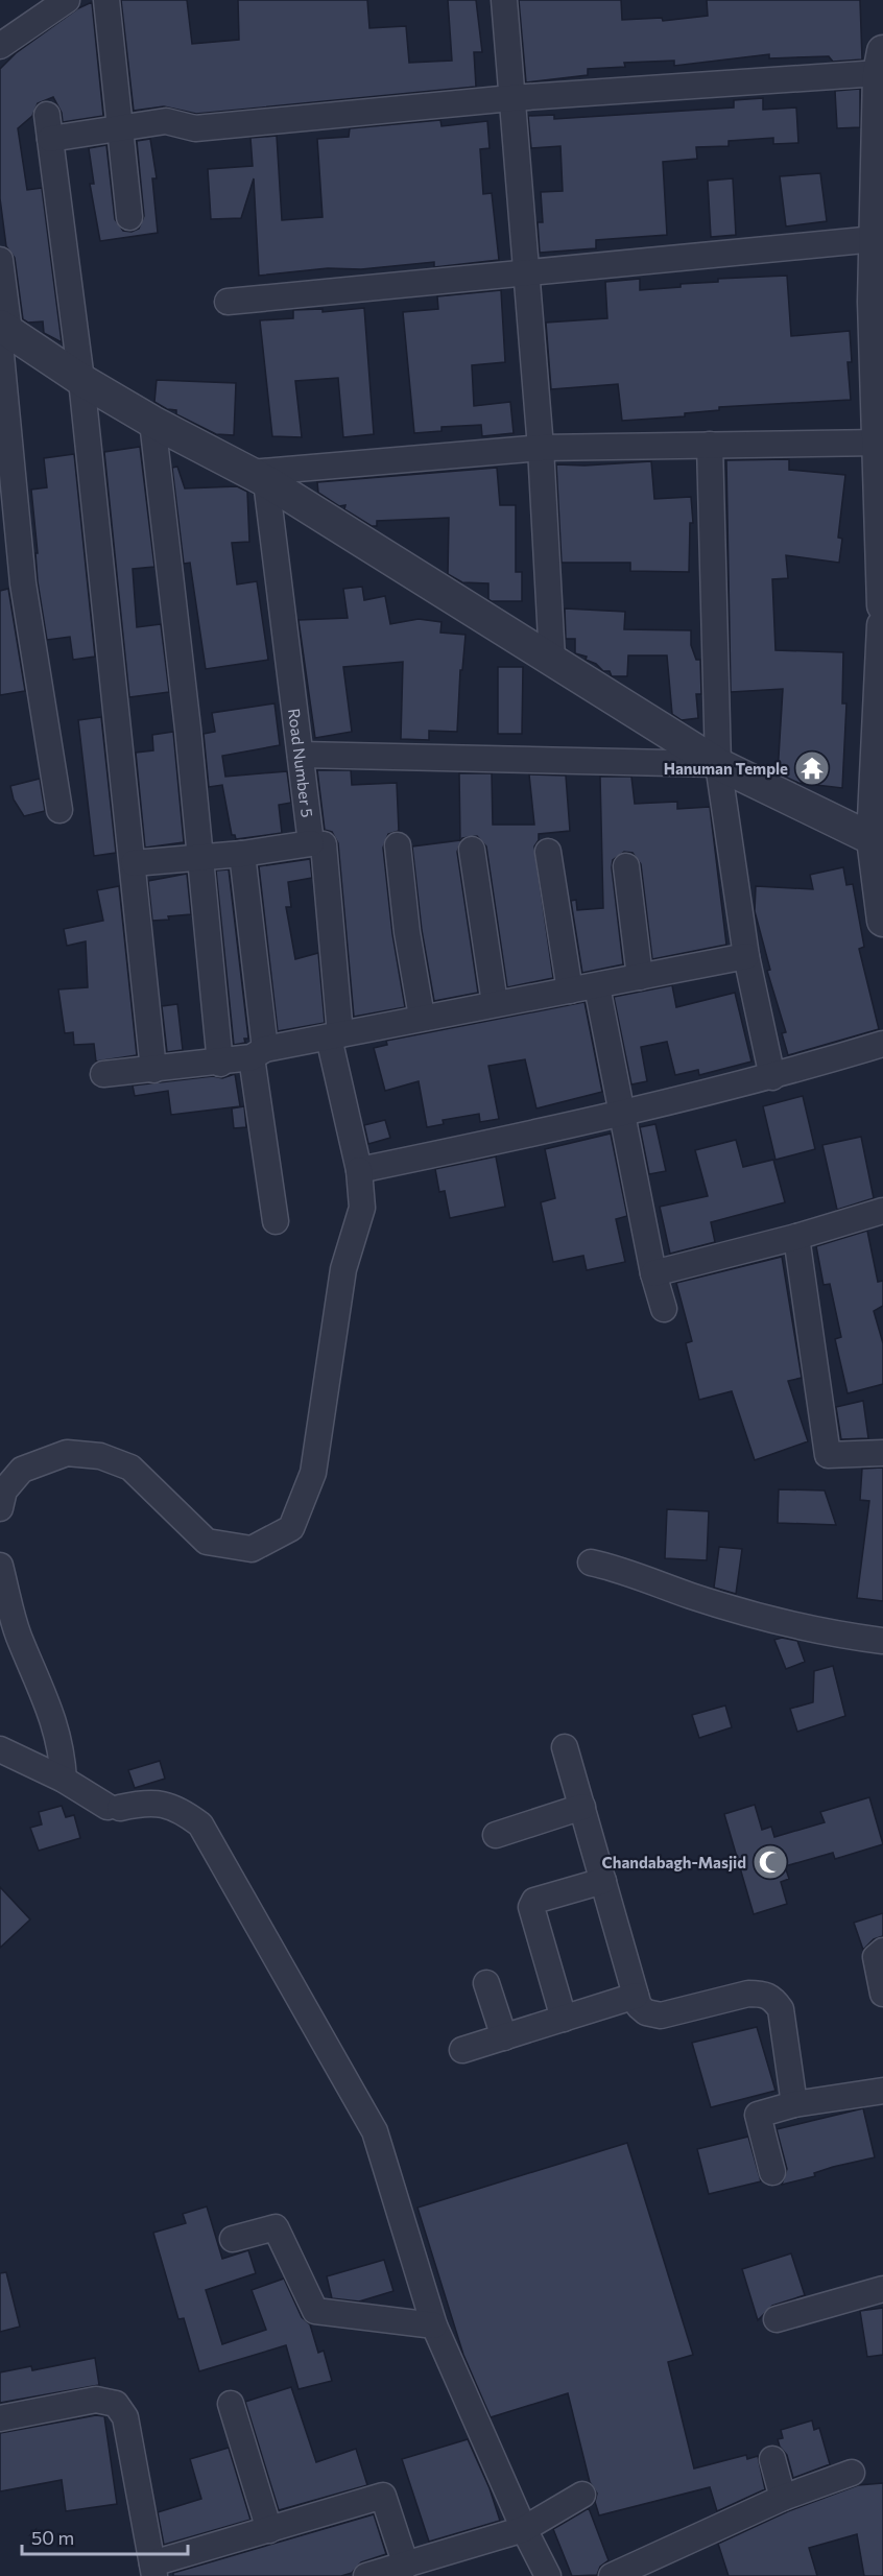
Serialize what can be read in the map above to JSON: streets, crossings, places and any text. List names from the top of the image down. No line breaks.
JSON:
{"streets":{"street":["Road Number 5"]},"places":{"temple":["Hanuman Temple"],"mosque":["Chandabagh-Masjid"]},"scale_bar":"50 m"}
